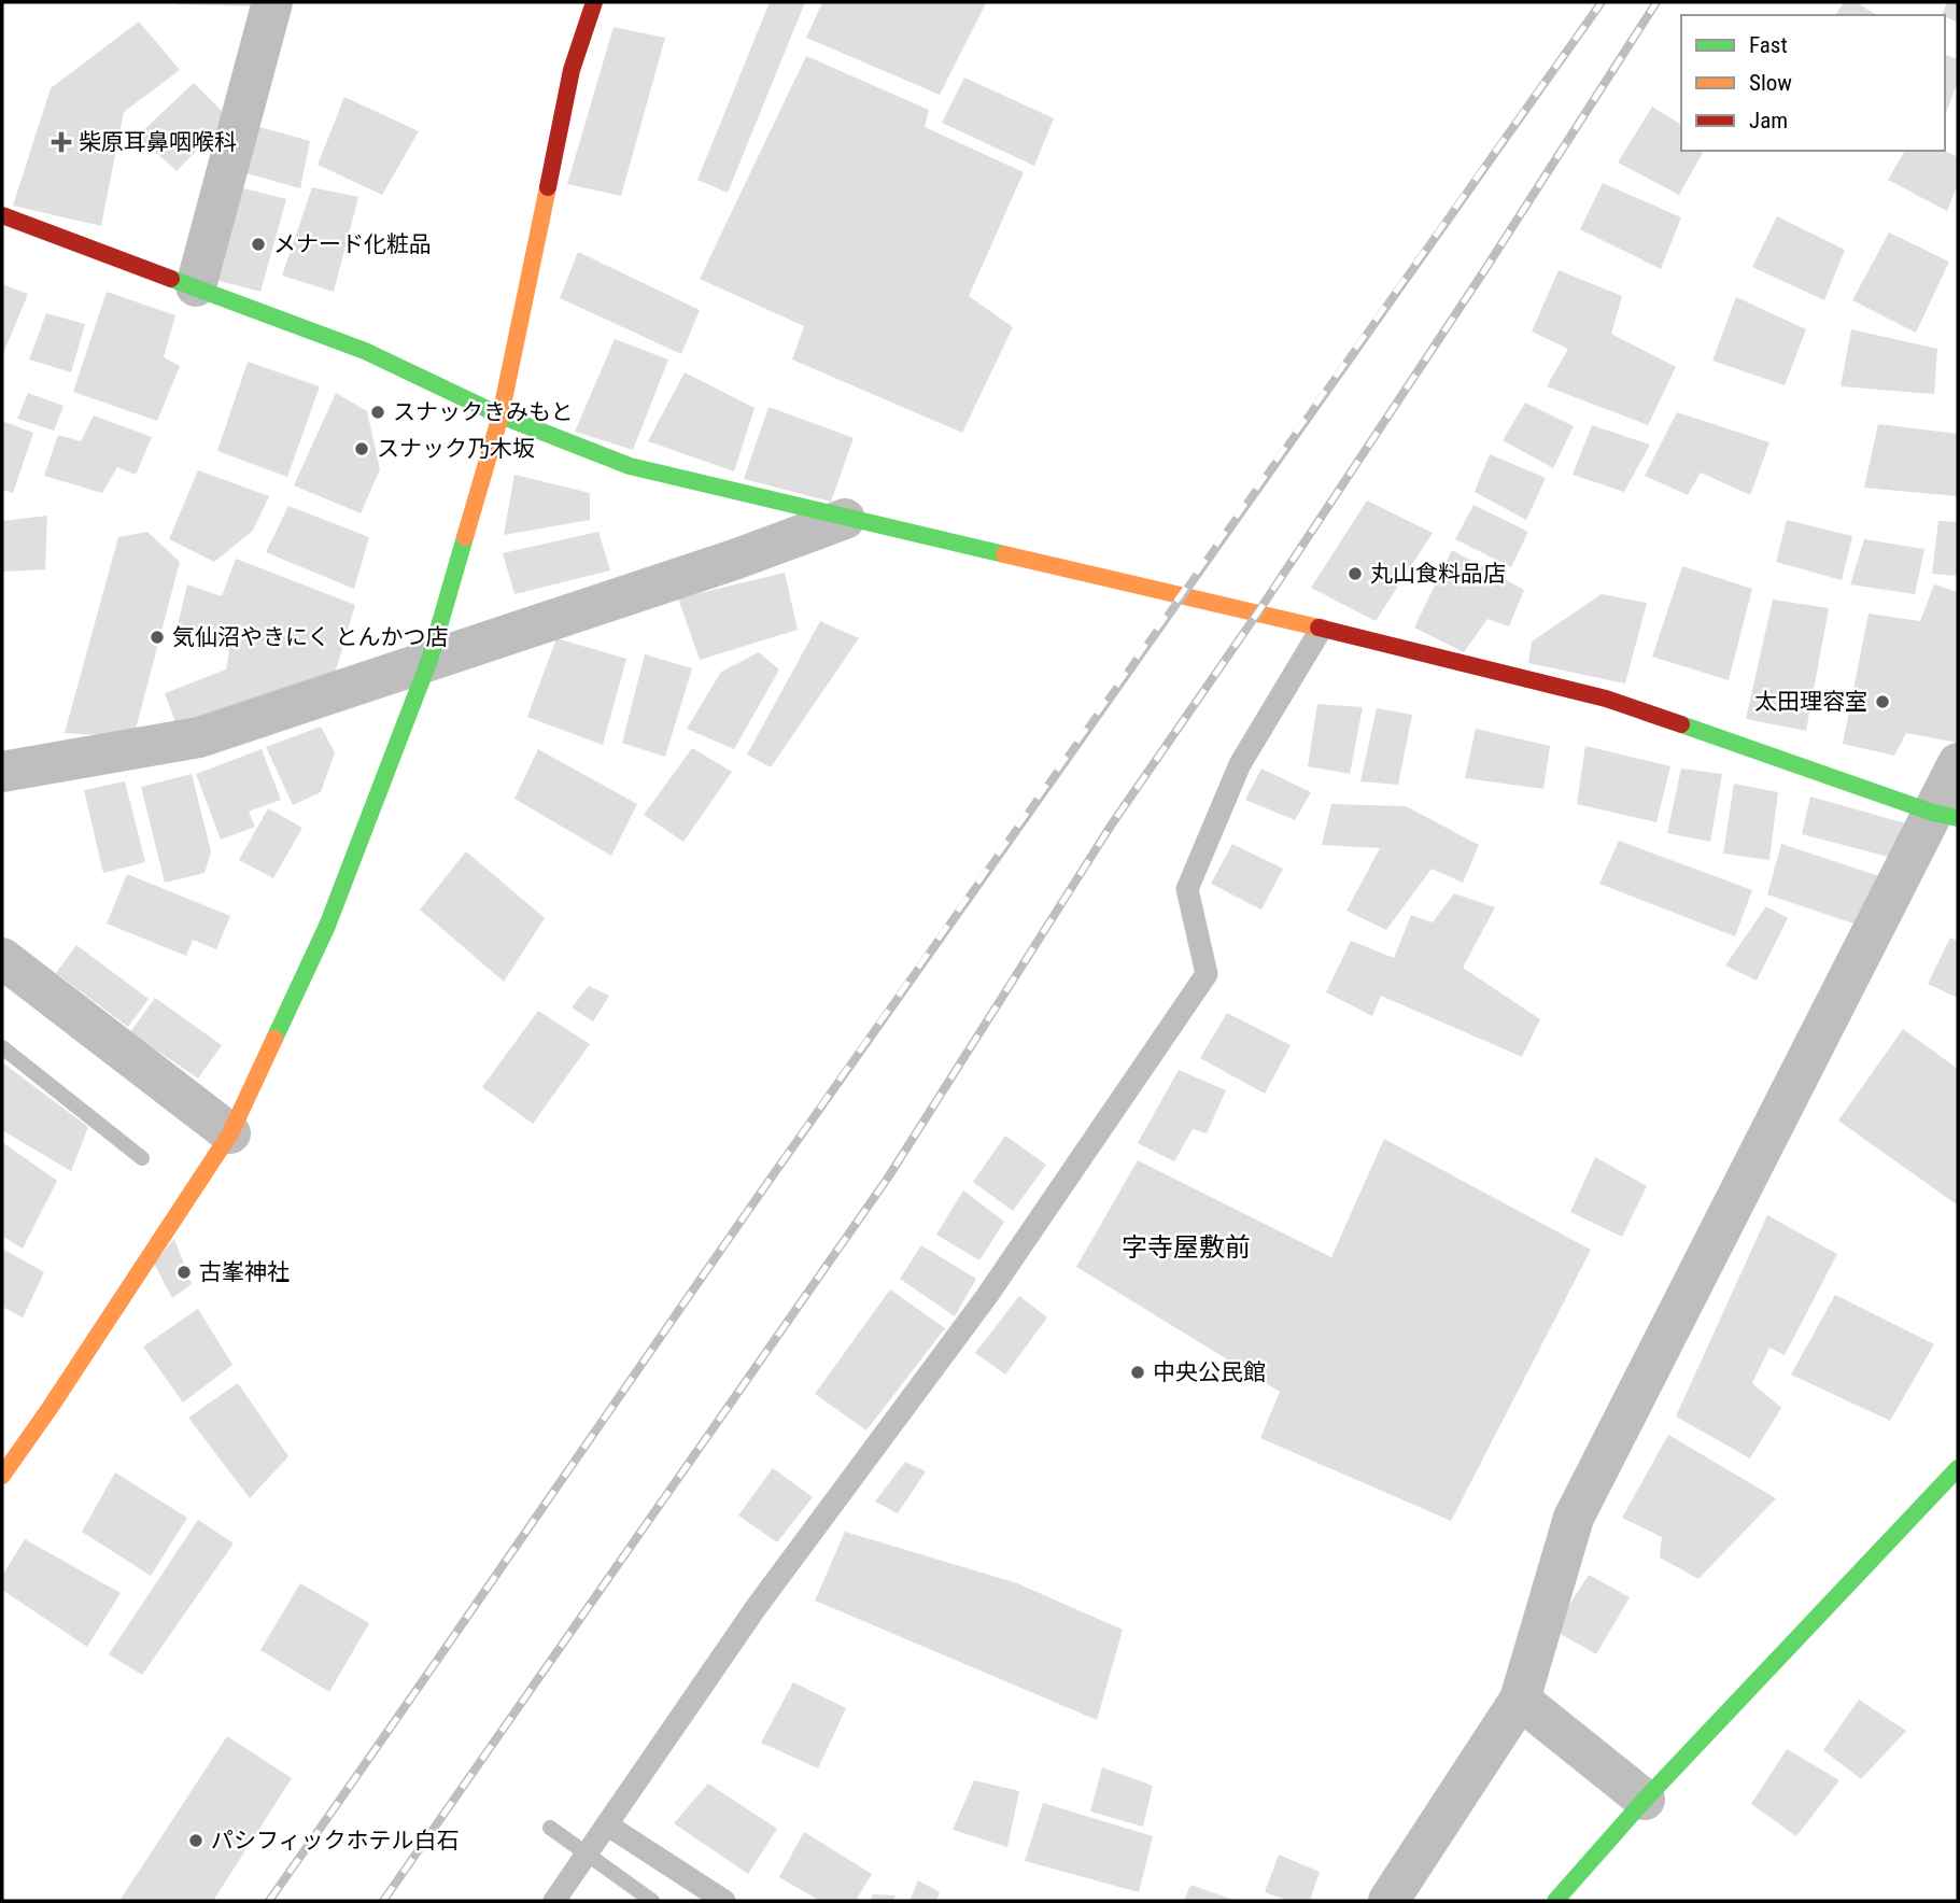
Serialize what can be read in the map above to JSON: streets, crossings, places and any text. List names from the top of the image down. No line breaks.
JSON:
{"districts":["字寺屋敷前"],"places":{"health":["柴原耳鼻咽喉科"],"other":["メナード化粧品","スナックきみもと","スナック乃木坂","丸山食料品店","気仙沼やきにく とんかつ店","太田理容室","古峯神社","中央公民館","パシフィックホテル白石"]},"legend":["Fast","Slow","Jam"]}
